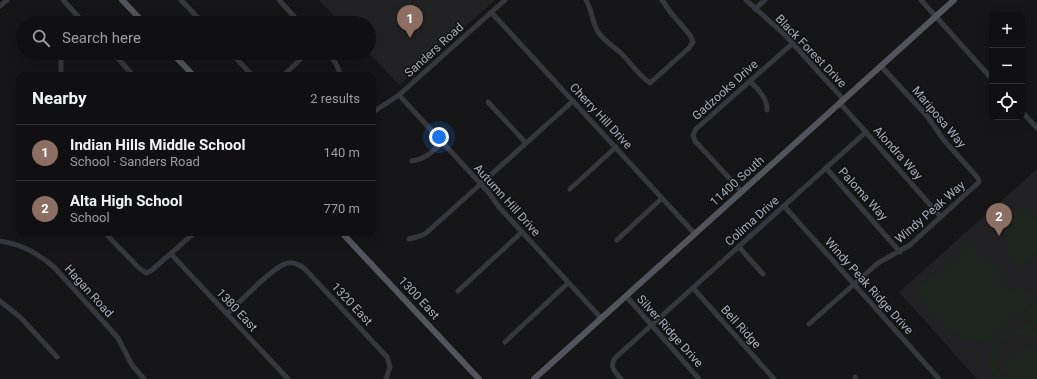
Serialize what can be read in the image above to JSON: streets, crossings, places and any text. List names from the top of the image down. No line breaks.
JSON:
{"streets":{"main road":["11400 South","1300 East"],"street":["Sanders Road","Black Forest Drive","Gadzooks Drive","Cherry Hill Drive","Mariposa Way","Alondra Way","Paloma Way","Autumn Hill Drive","Windy Peak Way","Colima Drive","Windy Peak Ridge Drive","Hagan Road","1320 East","1380 East","Bell Ridge","Silver Ridge Drive"]},"crossings":[["Sanders Road","Cherry Hill Drive"],["Sanders Road","Autumn Hill Drive"],["Black Forest Drive","Gadzooks Drive"],["Black Forest Drive","Alondra Way"],["Black Forest Drive","11400 South"],["Gadzooks Drive","11400 South"],["Cherry Hill Drive","11400 South"],["Mariposa Way","11400 South"],["Mariposa Way","Windy Peak Way"],["Alondra Way","11400 South"],["Alondra Way","Windy Peak Way"],["Alondra Way","Colima Drive"],["11400 South","Autumn Hill Drive"],["11400 South","Silver Ridge Drive"],["Paloma Way","Windy Peak Way"],["Paloma Way","Colima Drive"],["Windy Peak Way","Windy Peak Ridge Drive"],["Colima Drive","Windy Peak Ridge Drive"],["Colima Drive","Bell Ridge"],["Colima Drive","Silver Ridge Drive"],["1320 East","1380 East"]],"page":{"pins":["1","2"],"map_buttons":["+","−"],"search":"Search here","heading":["Nearby","2 results"],"list":[{"mark":"1","name":"Indian Hills Middle School","note":"School · Sanders Road","value":"140 m"},{"mark":"2","name":"Alta High School","note":"School","value":"770 m"}]}}
